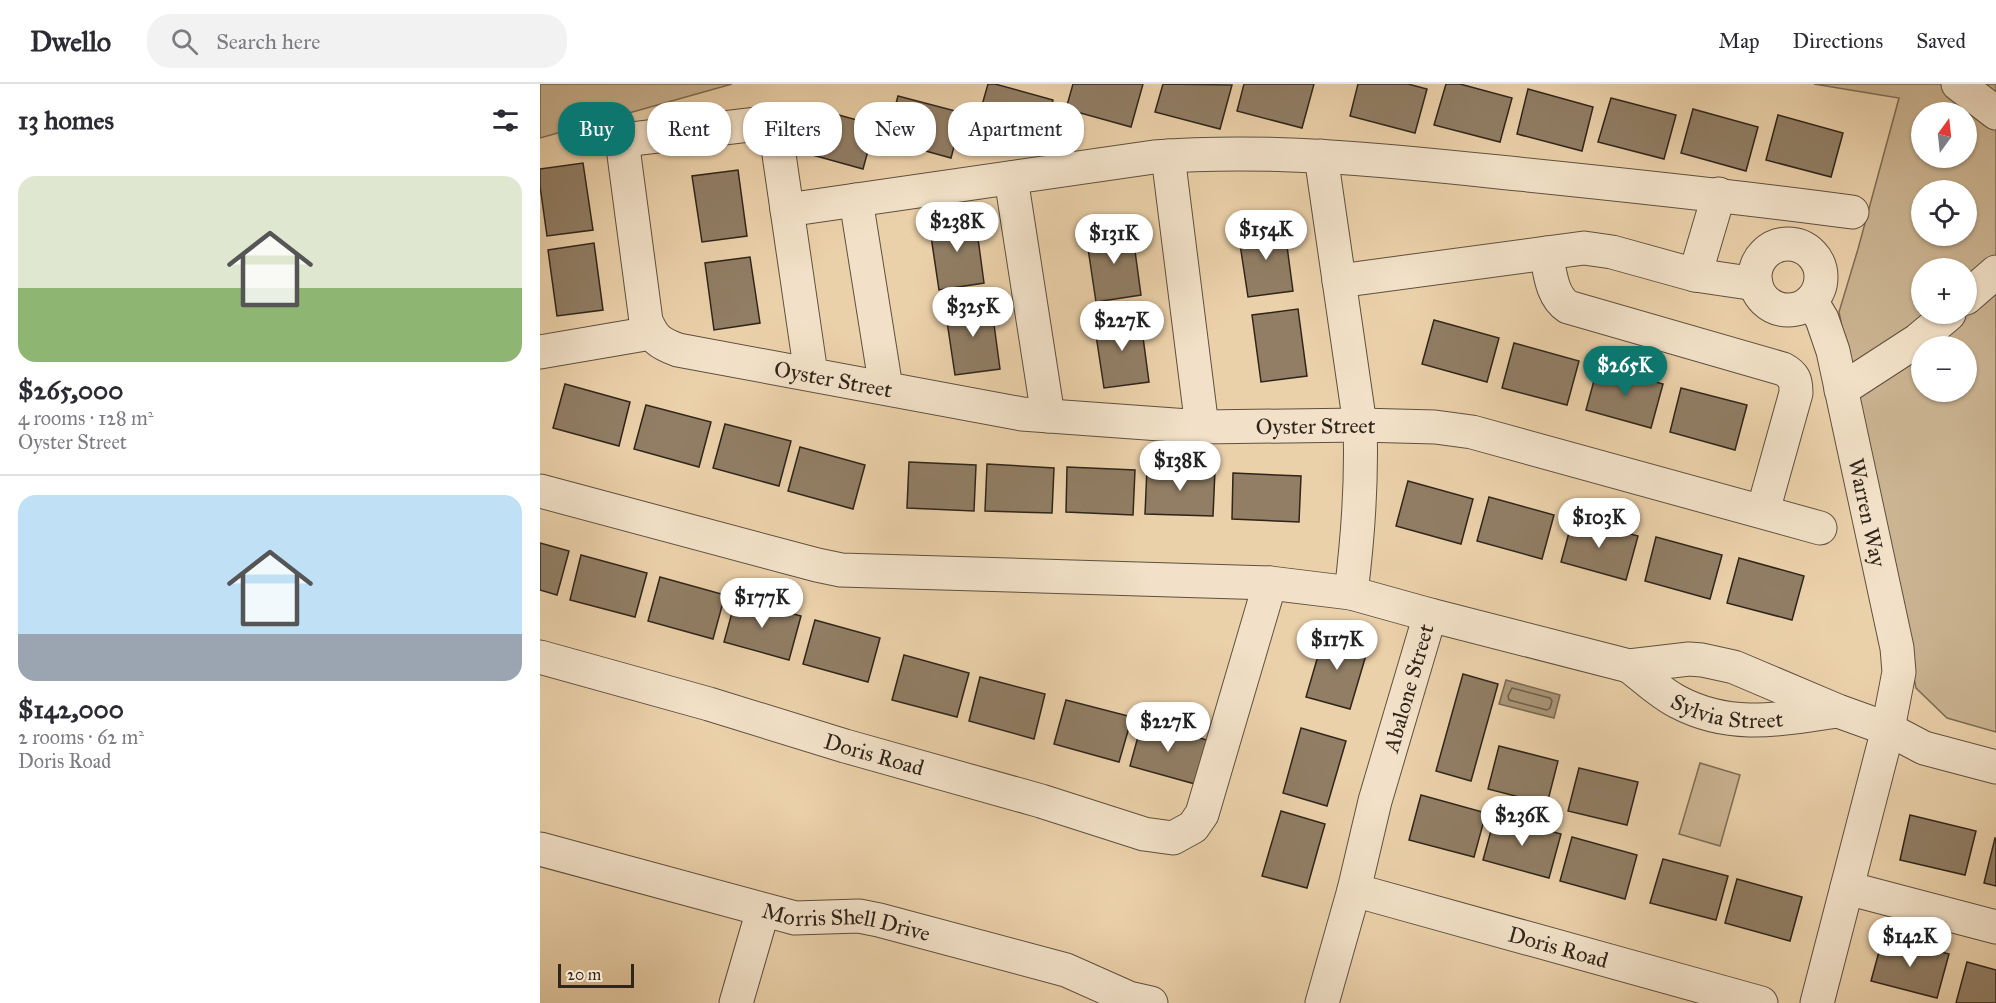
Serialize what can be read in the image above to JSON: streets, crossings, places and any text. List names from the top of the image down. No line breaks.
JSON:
{"streets":{"street":["Oyster Street","Warren Way","Abalone Street","Sylvia Street","Doris Road","Morris Shell Drive"]},"crossings":[["Warren Way","Sylvia Street"],["Abalone Street","Sylvia Street"],["Abalone Street","Doris Road"]],"scale_bar":"20 m","north":"top","page":{"header":"Dwello","search":"Search here","nav":["Map","Directions","Saved"],"heading":"13 homes","map_buttons":["+","−"],"chip":["Buy","Rent","Filters","New","Apartment"],"list":[{"name":"$265,000","note":"4 rooms · 128 m² · Oyster Street"},{"name":"$142,000","note":"2 rooms · 62 m² · Doris Road"}],"price":["$238K","$154K","$131K","$325K","$227K","$265K","$138K","$103K","$177K","$117K","$227K","$236K","$142K"],"scale":"20 m"}}
